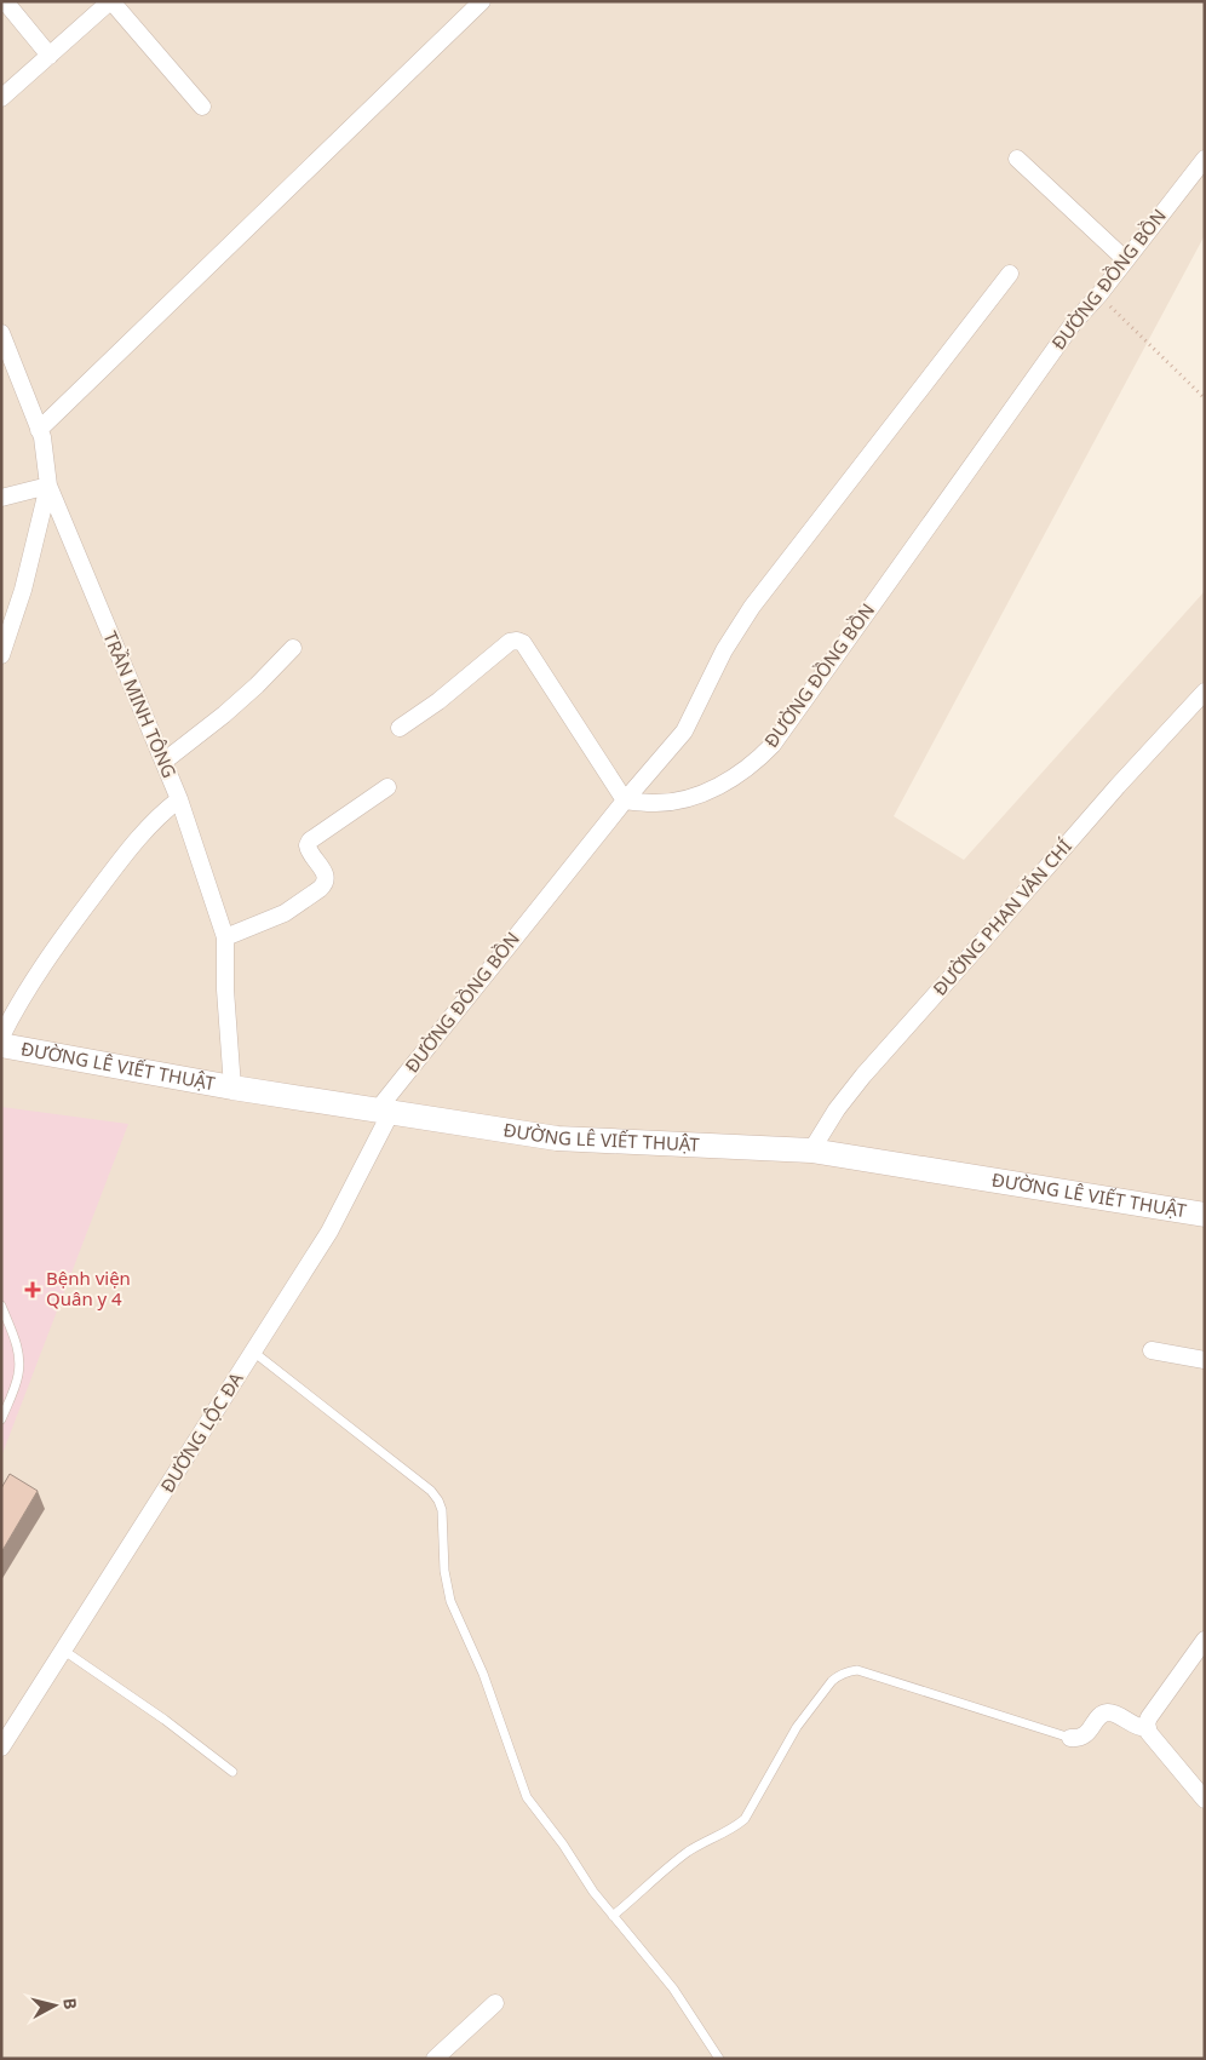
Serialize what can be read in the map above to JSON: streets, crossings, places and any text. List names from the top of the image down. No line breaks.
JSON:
{"streets":{"main road":["ĐƯỜNG LÊ VIẾT THUẬT"],"street":["ĐƯỜNG ĐỒNG BỒN","TRẦN MINH TÔNG","ĐƯỜNG PHAN VĂN CHÍ","ĐƯỜNG LỘC ĐA"]},"crossings":[["ĐƯỜNG ĐỒNG BỒN","ĐƯỜNG LÊ VIẾT THUẬT"],["ĐƯỜNG ĐỒNG BỒN","ĐƯỜNG LỘC ĐA"],["TRẦN MINH TÔNG","ĐƯỜNG LÊ VIẾT THUẬT"],["ĐƯỜNG PHAN VĂN CHÍ","ĐƯỜNG LÊ VIẾT THUẬT"],["ĐƯỜNG LÊ VIẾT THUẬT","ĐƯỜNG LỘC ĐA"]],"places":{"health":["Bệnh viện Quân y 4"]},"north":"right"}
